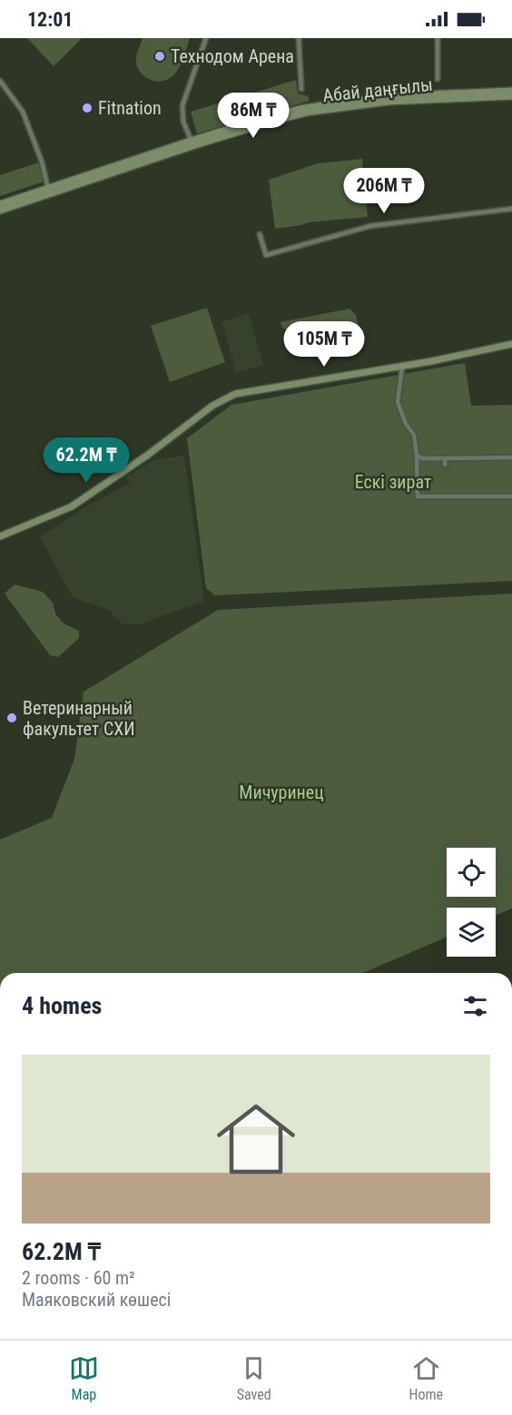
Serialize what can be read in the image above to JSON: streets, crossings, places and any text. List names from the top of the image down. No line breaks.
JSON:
{"streets":{"main road":["Абай даңғылы"]},"parks":["Ескі зират","Мичуринец"],"places":["Технодом Арена","Fitnation","Ветеринарный факультет СХИ"],"page":{"status":"12:01","price":["86M ₸","206M ₸","105M ₸","62.2M ₸"],"heading":"4 homes","list":[{"name":"62.2M ₸","note":"2 rooms · 60 m² · Маяковский көшесі"}],"tabs":["Map","Saved","Home"]}}
